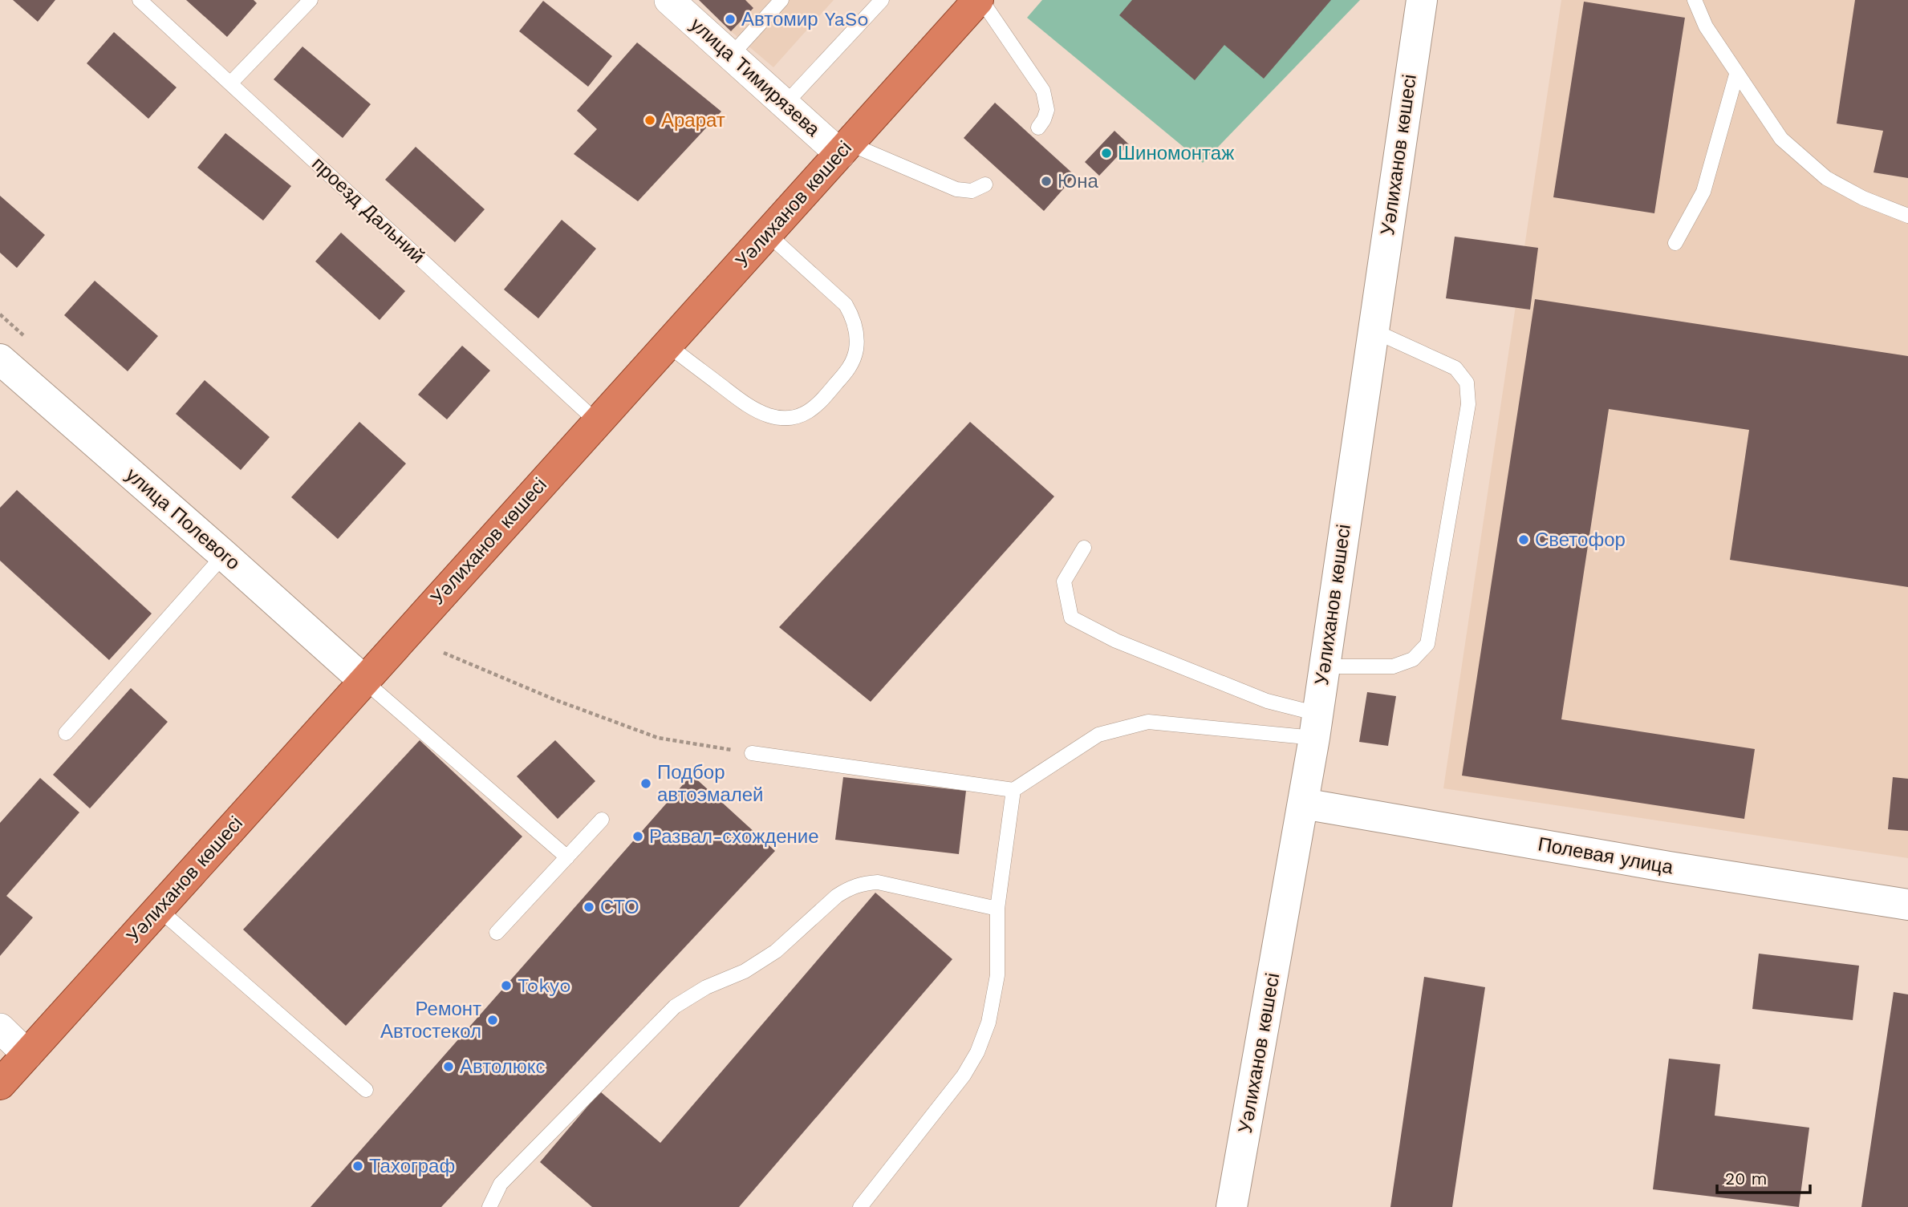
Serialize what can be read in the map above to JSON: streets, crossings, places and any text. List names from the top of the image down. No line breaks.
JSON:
{"streets":{"highway":["Уәлиханов көшесі"],"street":["улица Тимирязева","улица Полевого","Полевая улица"],"lane":["проезд Дальний"]},"crossings":[["улица Тимирязева","Уәлиханов көшесі"],["Уәлиханов көшесі","проезд Дальний"],["Уәлиханов көшесі","улица Полевого"],["Уәлиханов көшесі","Полевая улица"]],"places":["Автомир YaSo","Арарат","Шиномонтаж","Юна","Светофор","Подбор автоэмалей","Развал-схождение","СТО","Tokyo","Ремонт Автостекол","Автолюкс","Тахограф"],"scale_bar":"20 m"}
